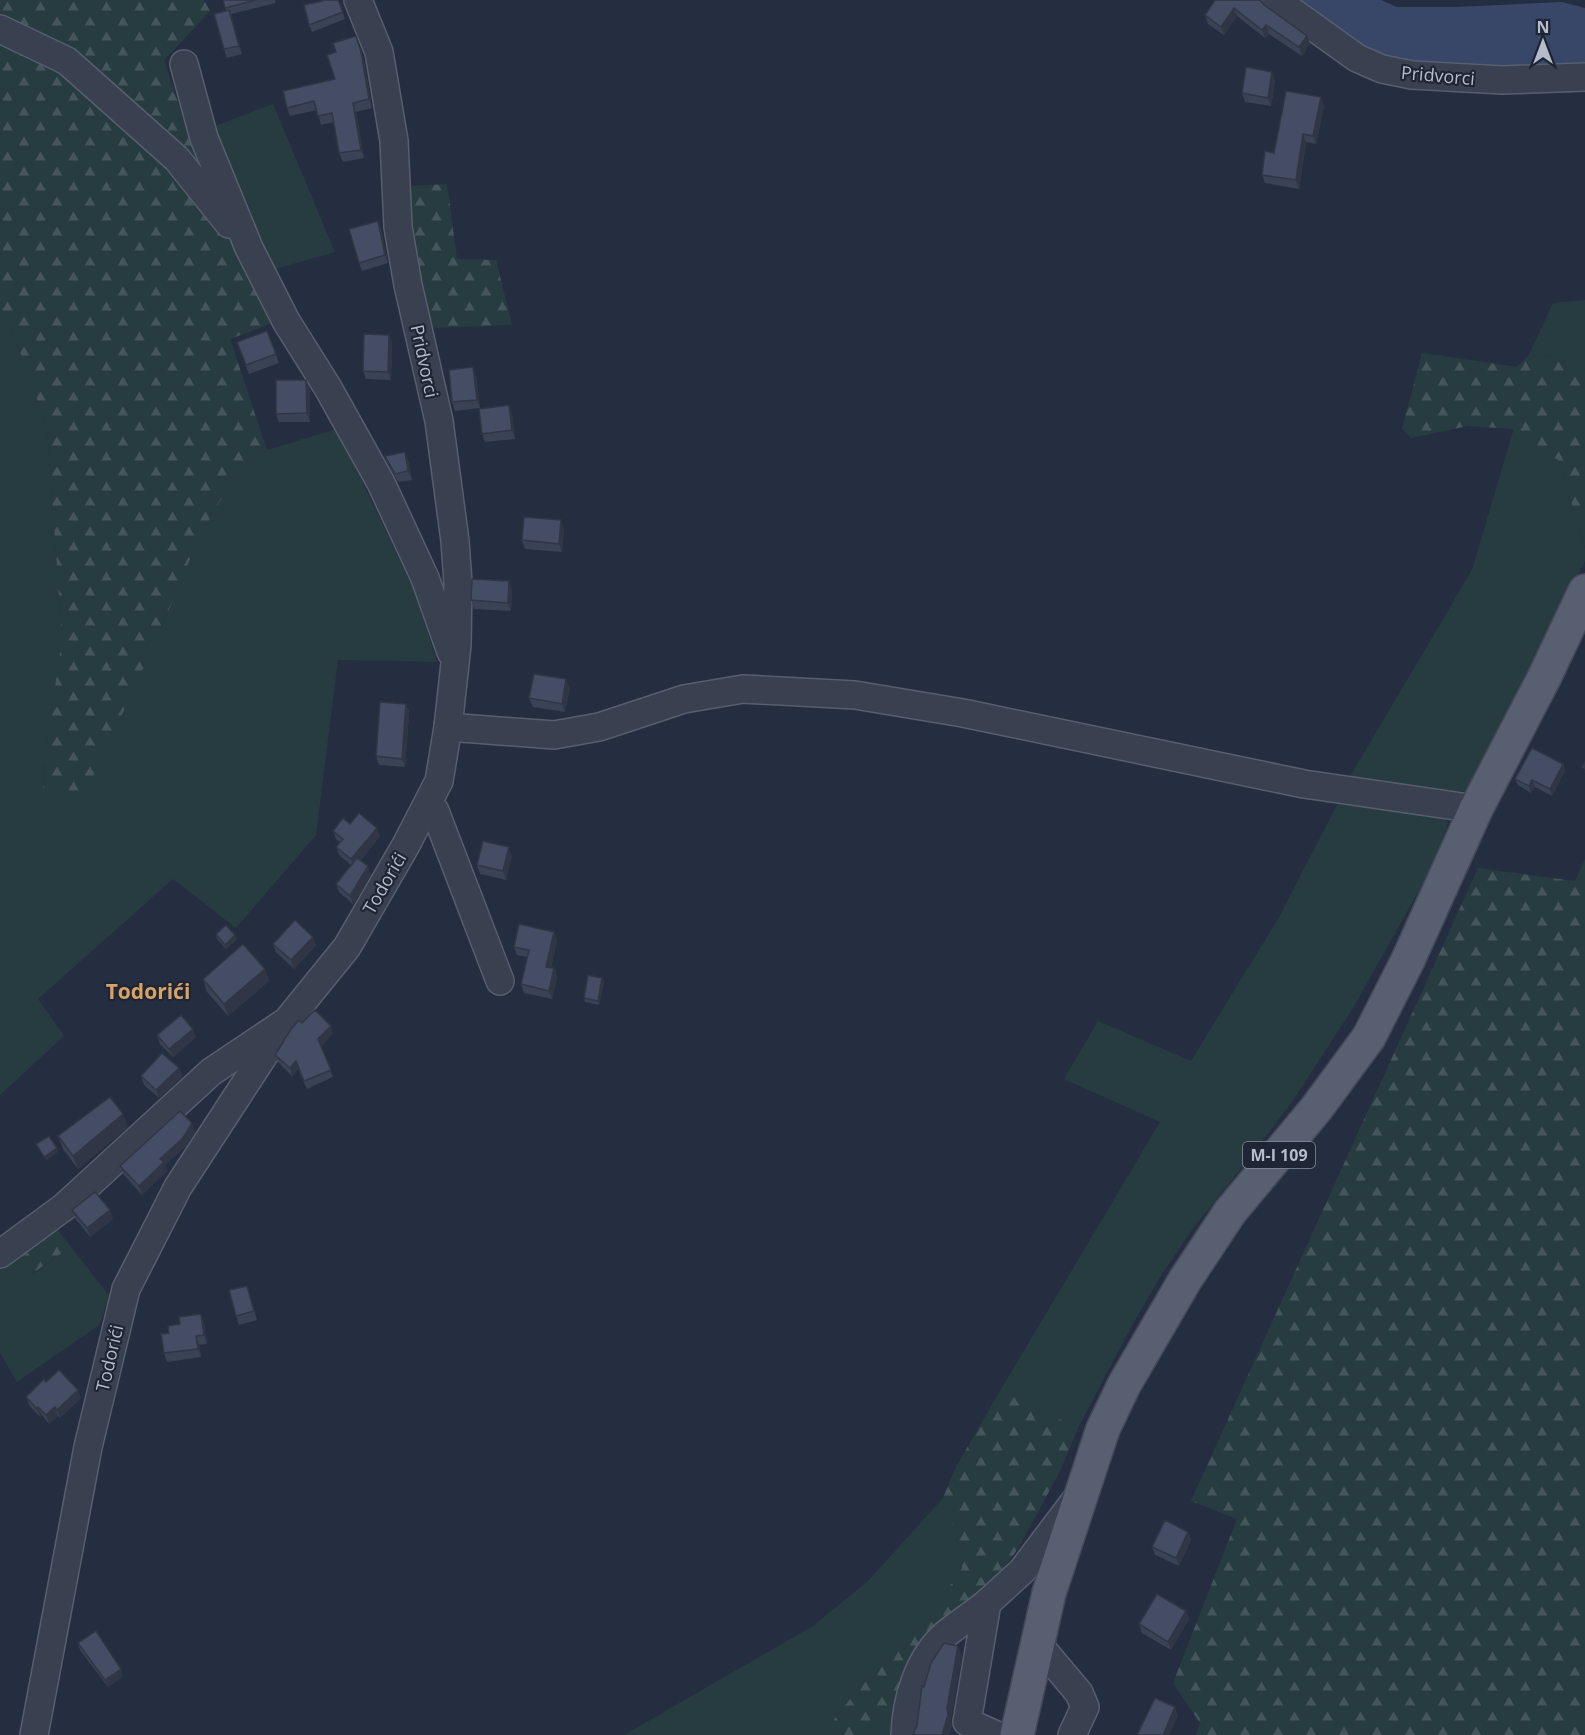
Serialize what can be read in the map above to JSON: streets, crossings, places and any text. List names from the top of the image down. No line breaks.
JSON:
{"streets":{"main road":["M-I 109"],"street":["Pridvorci","Todorići"]},"crossings":[["Pridvorci","Todorići"]],"districts":["Todorići"],"north":"top"}
